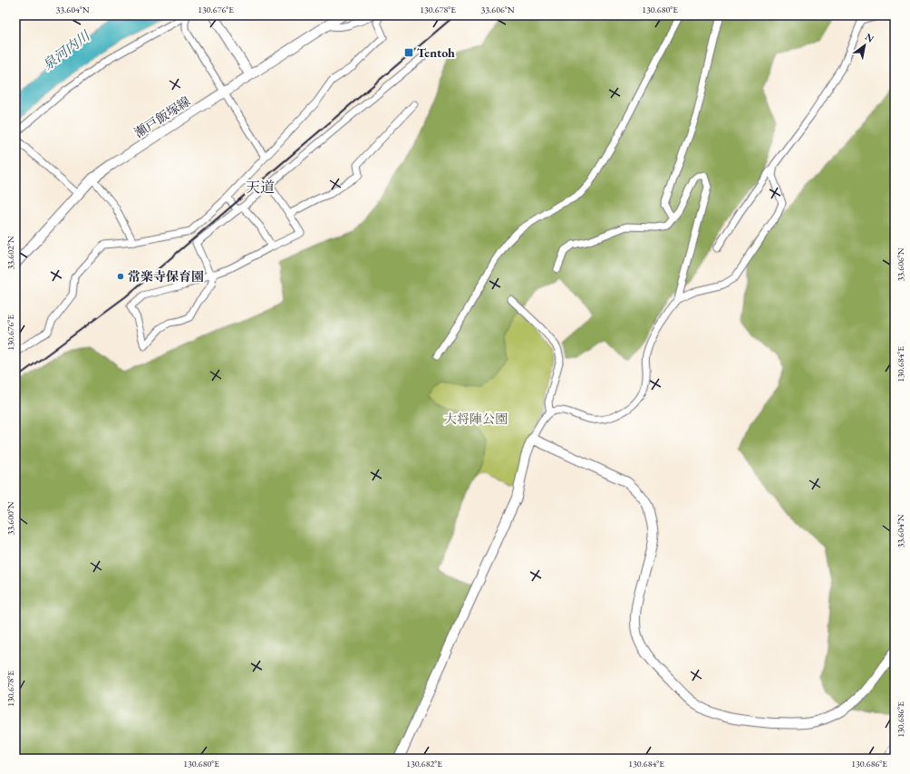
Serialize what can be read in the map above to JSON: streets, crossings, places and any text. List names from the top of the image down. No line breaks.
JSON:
{"streets":{"street":["瀬戸飯塚線"]},"districts":["天道"],"water":["泉河内川"],"parks":["大将陣公園"],"places":{"transit":["Tentoh"],"other":["常楽寺保育園"]},"north":"top right","coordinates":["33.604°N","130.676°E","130.678°E","33.606°N","130.680°E","33.602°N","130.684°E","33.600°N","130.686°E","130.682°E"]}
